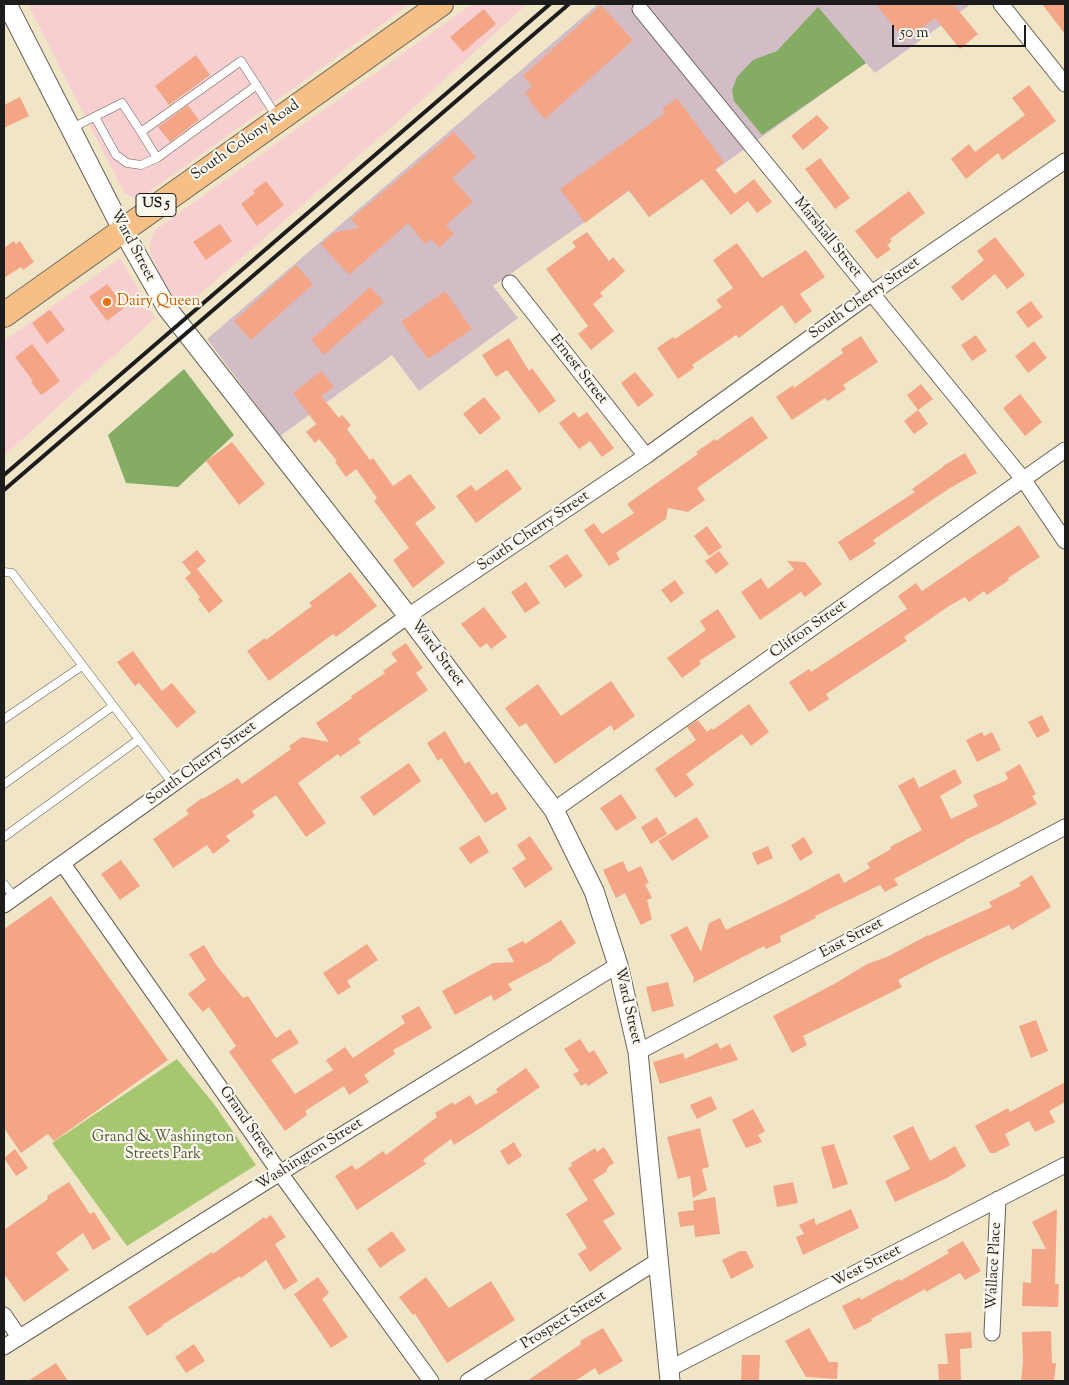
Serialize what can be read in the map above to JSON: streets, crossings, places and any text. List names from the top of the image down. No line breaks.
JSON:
{"streets":{"main road":["South Colony Road","US 5"],"street":["Marshall Street","Ward Street","South Cherry Street","Ernest Street","Clifton Street","East Street","Grand Street","Washington Street","Wallace Place","West Street","Prospect Street"]},"crossings":[["South Colony Road","Ward Street"],["Marshall Street","South Cherry Street"],["Marshall Street","Clifton Street"],["Ward Street","South Cherry Street"],["Ward Street","Clifton Street"],["Ward Street","East Street"],["Ward Street","Washington Street"],["Ward Street","West Street"],["Ward Street","Prospect Street"],["South Cherry Street","Ernest Street"],["South Cherry Street","Grand Street"],["Grand Street","Washington Street"],["Wallace Place","West Street"]],"parks":["Grand & Washington Streets Park"],"places":["Dairy Queen"],"scale_bar":"50 m"}
